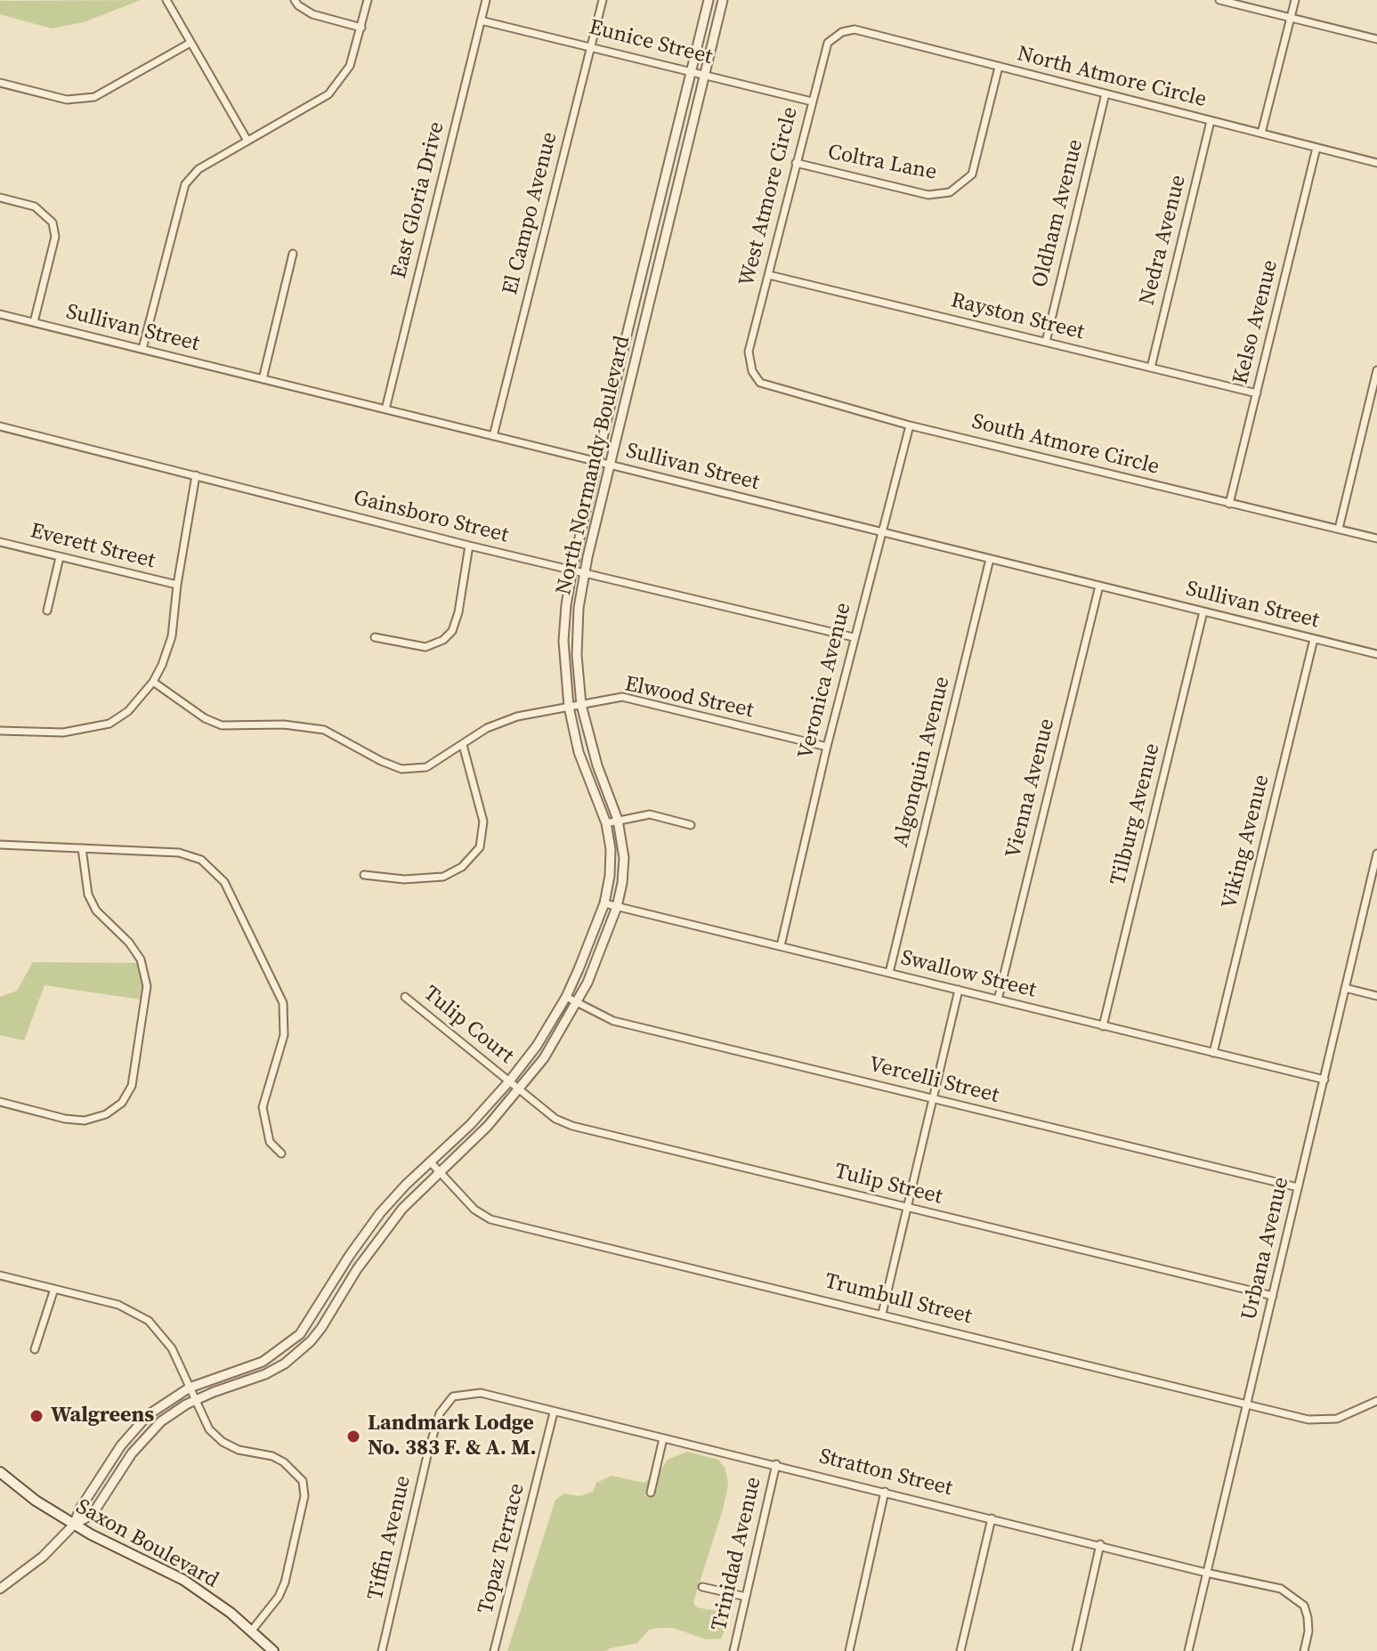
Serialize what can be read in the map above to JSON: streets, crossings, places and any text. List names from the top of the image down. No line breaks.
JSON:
{"streets":{"main road":["Saxon Boulevard"],"street":["Eunice Street","North Atmore Circle","Coltra Lane","West Atmore Circle","East Gloria Drive","El Campo Avenue","Oldham Avenue","Nedra Avenue","Rayston Street","Kelso Avenue","Sullivan Street","South Atmore Circle","North Normandy Boulevard","Gainsboro Street","Everett Street","Veronica Avenue","Elwood Street","Algonquin Avenue","Vienna Avenue","Tilburg Avenue","Viking Avenue","Swallow Street","Tulip Court","Vercelli Street","Tulip Street","Urbana Avenue","Trumbull Street","Stratton Street","Tiffin Avenue","Topaz Terrace","Trinidad Avenue"]},"crossings":[["Eunice Street","West Atmore Circle"],["Eunice Street","East Gloria Drive"],["Eunice Street","El Campo Avenue"],["Eunice Street","North Normandy Boulevard"],["North Atmore Circle","Coltra Lane"],["North Atmore Circle","West Atmore Circle"],["North Atmore Circle","Oldham Avenue"],["North Atmore Circle","Nedra Avenue"],["North Atmore Circle","Kelso Avenue"],["Coltra Lane","West Atmore Circle"],["West Atmore Circle","Rayston Street"],["West Atmore Circle","South Atmore Circle"],["East Gloria Drive","Sullivan Street"],["El Campo Avenue","Sullivan Street"],["Oldham Avenue","Rayston Street"],["Nedra Avenue","Rayston Street"],["Rayston Street","Kelso Avenue"],["Kelso Avenue","South Atmore Circle"],["Sullivan Street","North Normandy Boulevard"],["Sullivan Street","Veronica Avenue"],["Sullivan Street","Algonquin Avenue"],["Sullivan Street","Vienna Avenue"],["Sullivan Street","Tilburg Avenue"],["Sullivan Street","Viking Avenue"],["South Atmore Circle","Veronica Avenue"],["North Normandy Boulevard","Gainsboro Street"],["North Normandy Boulevard","Elwood Street"],["North Normandy Boulevard","Swallow Street"],["North Normandy Boulevard","Tulip Court"],["North Normandy Boulevard","Vercelli Street"],["North Normandy Boulevard","Tulip Street"],["North Normandy Boulevard","Trumbull Street"],["North Normandy Boulevard","Saxon Boulevard"],["Gainsboro Street","Veronica Avenue"],["Veronica Avenue","Elwood Street"],["Veronica Avenue","Swallow Street"],["Algonquin Avenue","Swallow Street"],["Vienna Avenue","Swallow Street"],["Tilburg Avenue","Swallow Street"],["Viking Avenue","Swallow Street"],["Swallow Street","Urbana Avenue"],["Tulip Court","Tulip Street"],["Vercelli Street","Urbana Avenue"],["Tulip Street","Urbana Avenue"],["Urbana Avenue","Trumbull Street"],["Urbana Avenue","Stratton Street"],["Stratton Street","Tiffin Avenue"],["Stratton Street","Topaz Terrace"],["Stratton Street","Trinidad Avenue"]],"places":["Walgreens","Landmark Lodge No. 383 F. & A. M."]}
